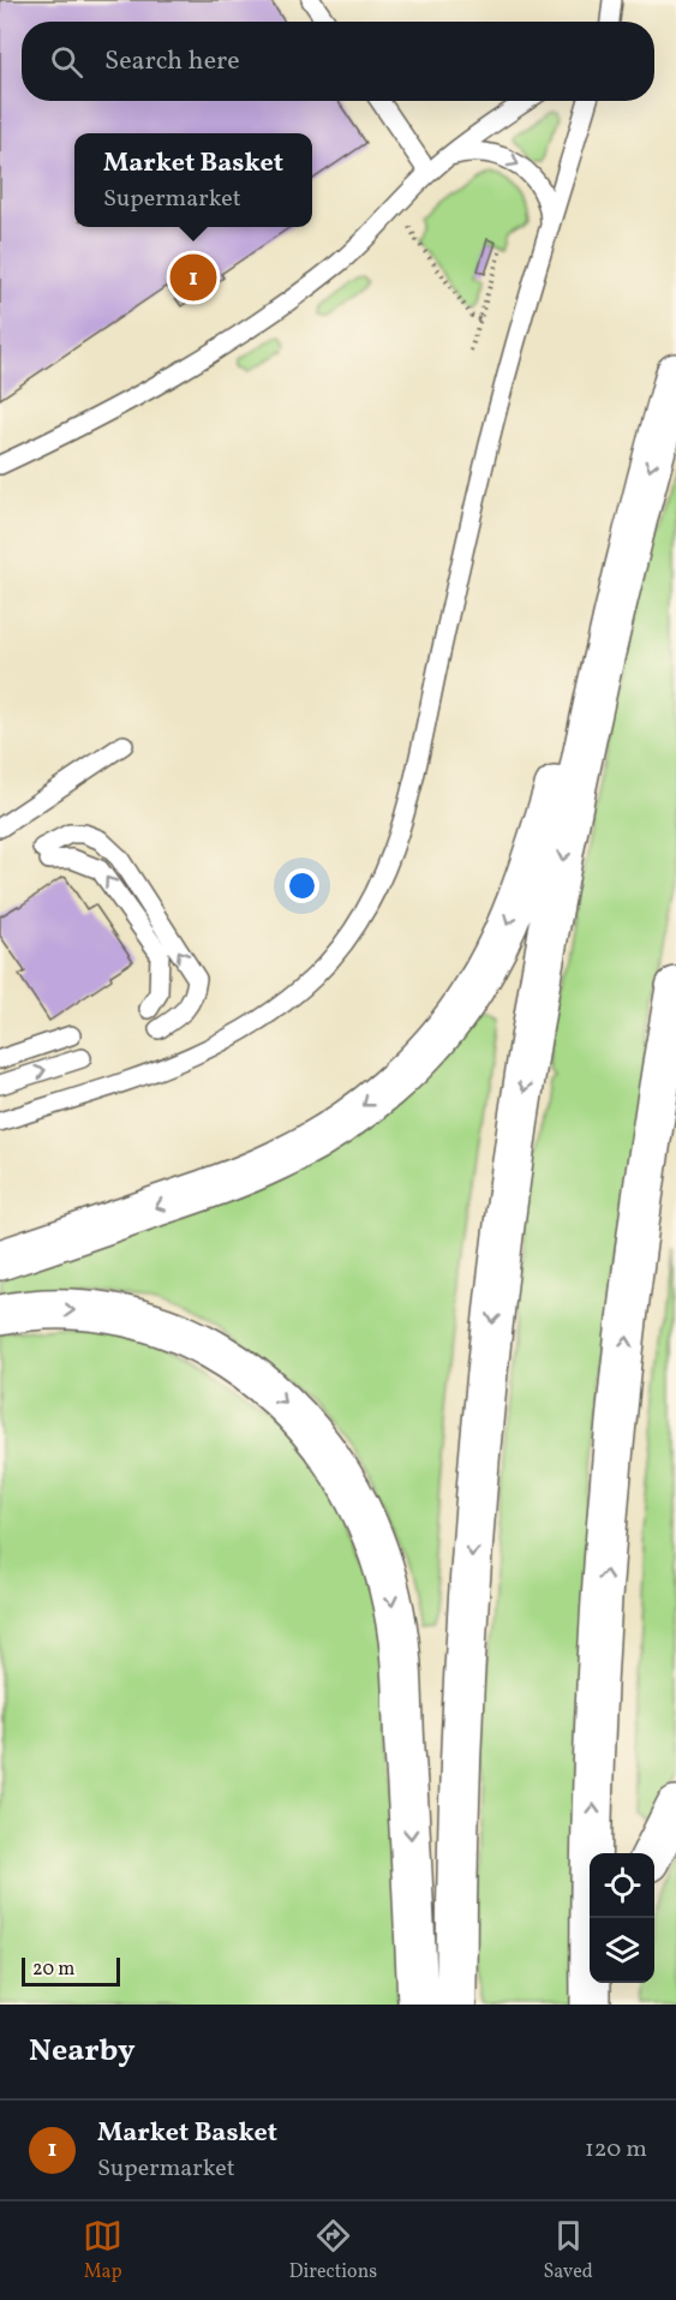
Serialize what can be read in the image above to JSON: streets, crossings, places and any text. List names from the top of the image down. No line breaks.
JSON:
{"scale_bar":"20 m","page":{"search":"Search here","popup":["Market Basket","Supermarket"],"pins":"1","scale":"20 m","heading":"Nearby","list":[{"mark":"1","name":"Market Basket","note":"Supermarket","value":"120 m"}],"nav":["Map","Directions","Saved"]}}
